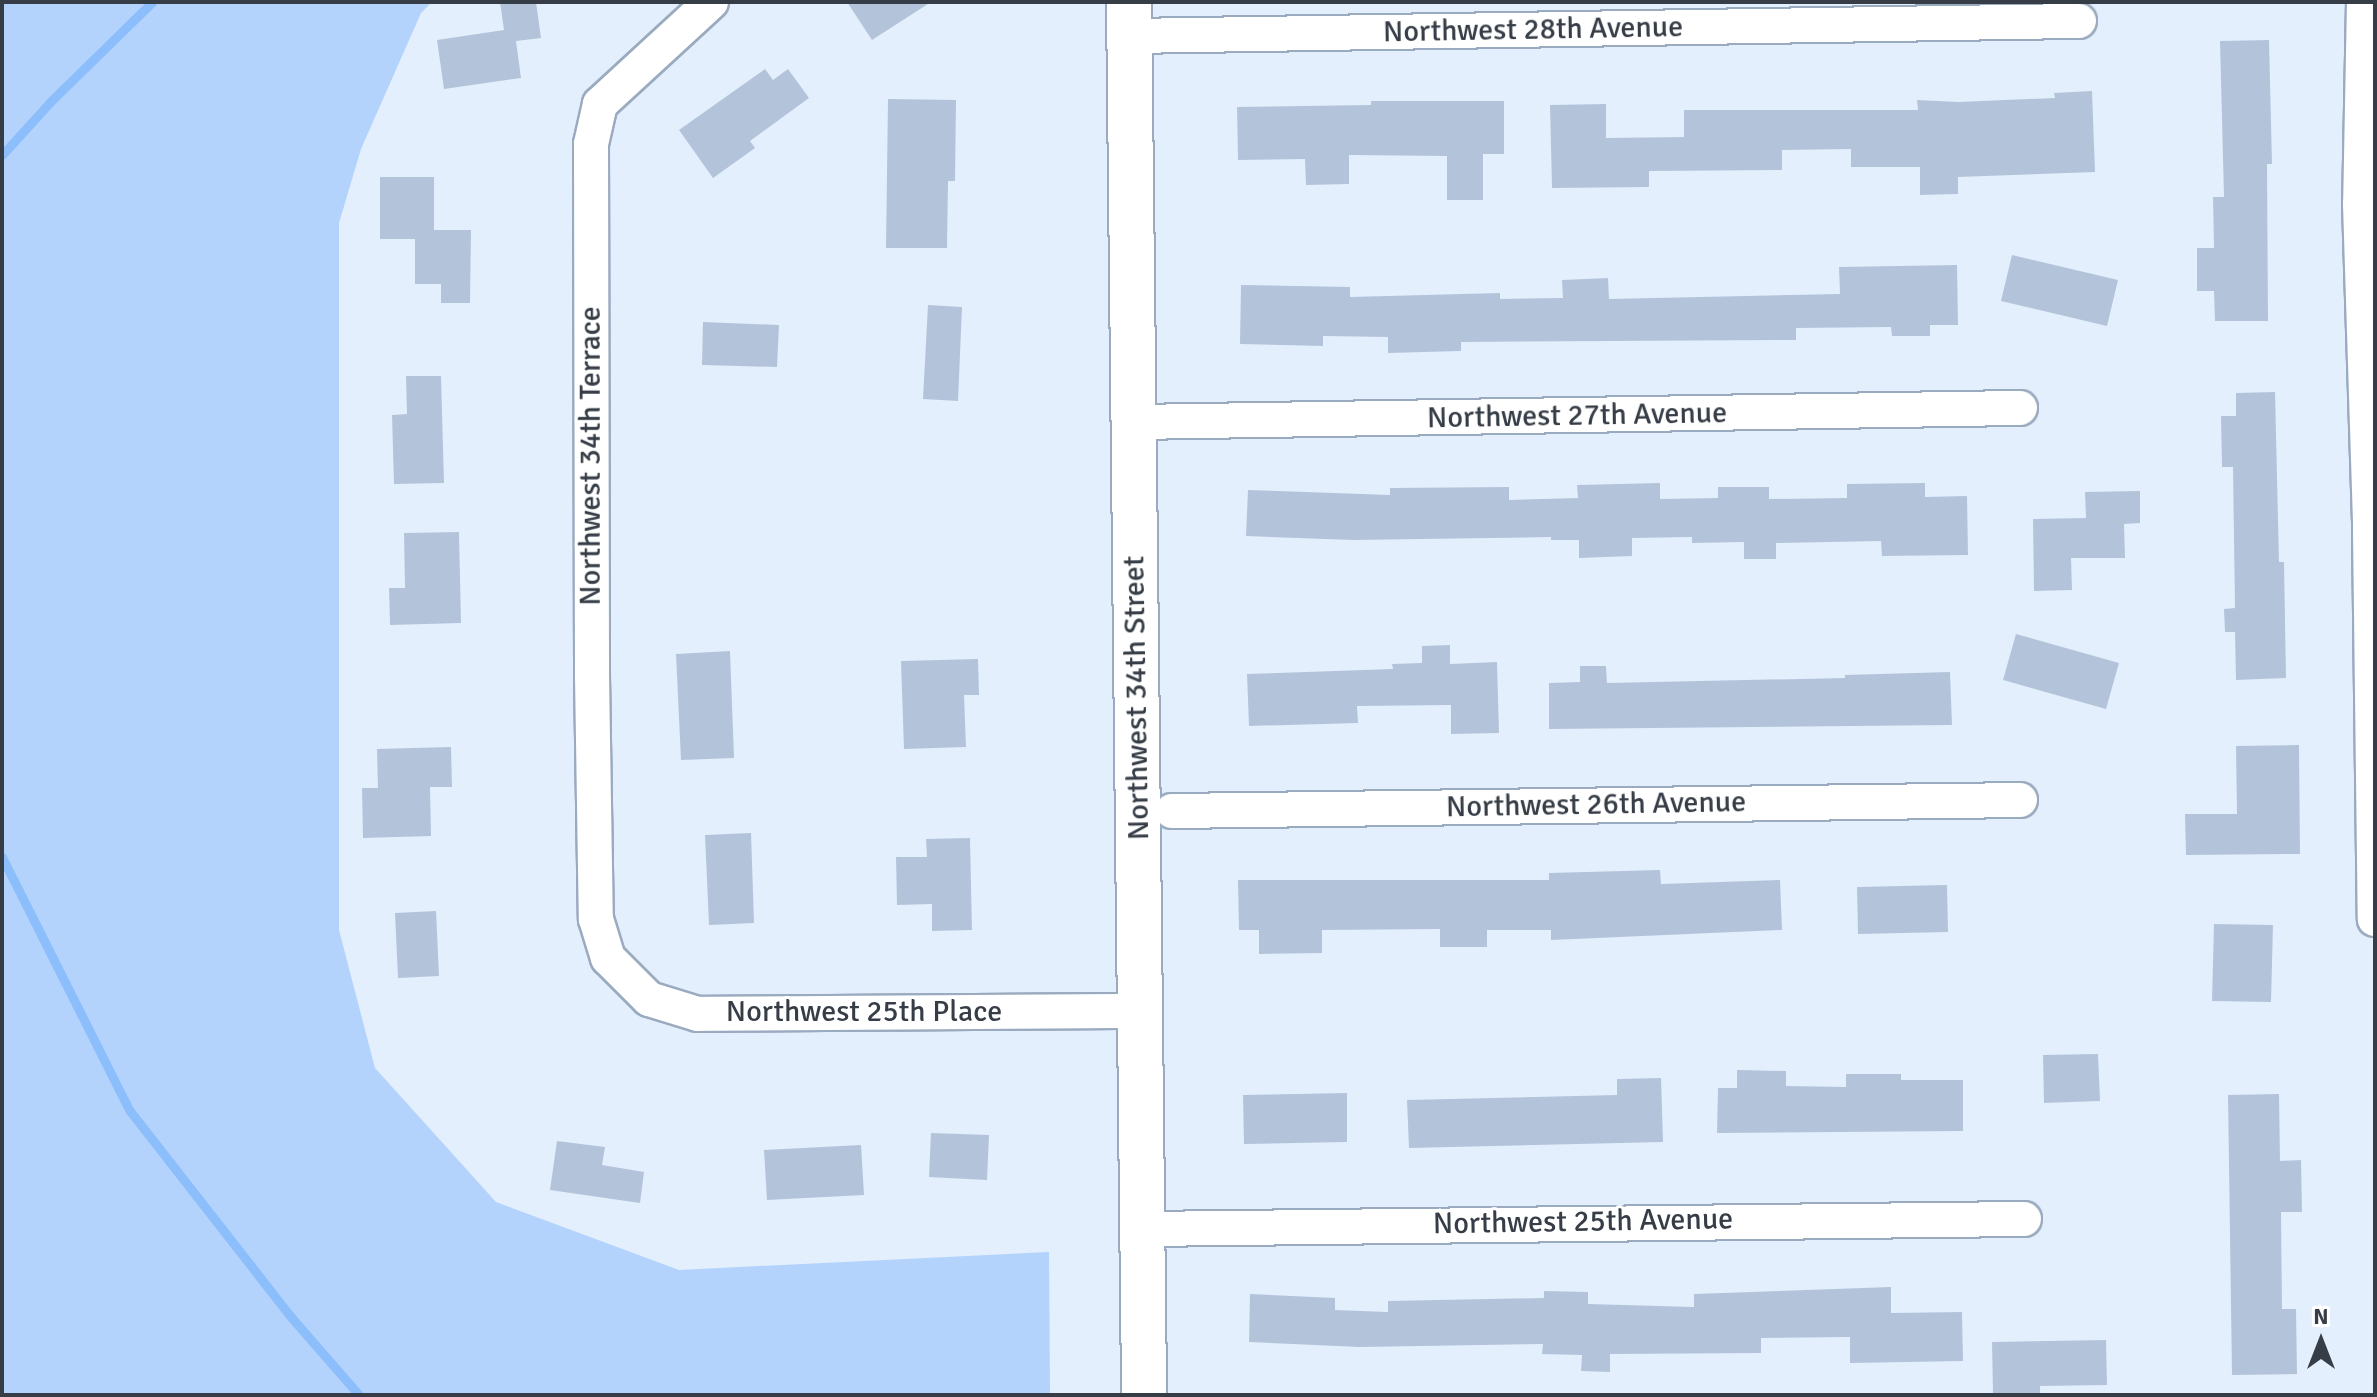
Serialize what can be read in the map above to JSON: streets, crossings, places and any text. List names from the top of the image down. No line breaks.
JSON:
{"streets":{"main road":["Northwest 34th Street"],"street":["Northwest 28th Avenue","Northwest 27th Avenue","Northwest 34th Terrace","Northwest 26th Avenue","Northwest 25th Place","Northwest 25th Avenue"]},"crossings":[["Northwest 28th Avenue","Northwest 34th Street"],["Northwest 27th Avenue","Northwest 34th Street"],["Northwest 34th Terrace","Northwest 25th Place"],["Northwest 34th Street","Northwest 25th Place"],["Northwest 34th Street","Northwest 25th Avenue"]],"north":"top"}
